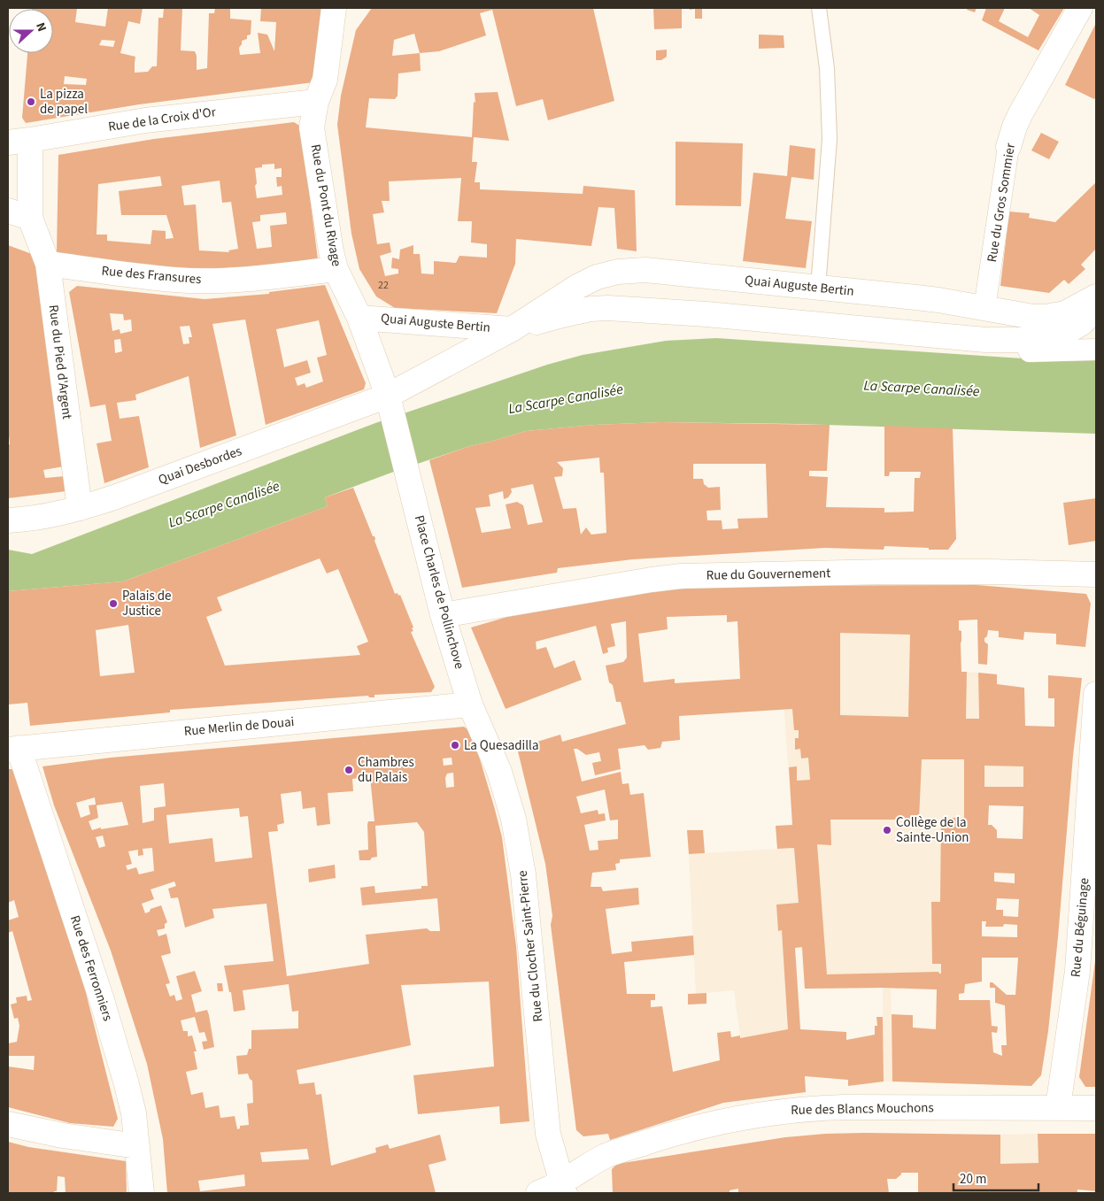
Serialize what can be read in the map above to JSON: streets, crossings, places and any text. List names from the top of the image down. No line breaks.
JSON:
{"streets":{"street":["Rue de la Croix d'Or","Rue du Gros Sommier","Rue du Pont du Rivage","Rue des Fransures","Quai Auguste Bertin","Rue du Pied d'Argent","Quai Desbordes","Rue du Gouvernement","Place Charles de Pollinchove","Rue Merlin de Douai","Rue du Béguinage","Rue du Clocher Saint-Pierre","Rue des Ferronniers","Rue des Blancs Mouchons"]},"crossings":[["Rue de la Croix d'Or","Rue du Pont du Rivage"],["Rue du Gros Sommier","Quai Auguste Bertin"],["Rue du Pont du Rivage","Rue des Fransures"],["Rue du Pont du Rivage","Quai Auguste Bertin"],["Rue du Pont du Rivage","Quai Desbordes"],["Rue du Pont du Rivage","Place Charles de Pollinchove"],["Rue des Fransures","Rue du Pied d'Argent"],["Quai Auguste Bertin","Quai Desbordes"],["Quai Auguste Bertin","Place Charles de Pollinchove"],["Rue du Pied d'Argent","Quai Desbordes"],["Quai Desbordes","Place Charles de Pollinchove"],["Rue du Gouvernement","Place Charles de Pollinchove"],["Place Charles de Pollinchove","Rue Merlin de Douai"],["Place Charles de Pollinchove","Rue du Clocher Saint-Pierre"],["Rue Merlin de Douai","Rue du Clocher Saint-Pierre"],["Rue Merlin de Douai","Rue des Ferronniers"],["Rue du Béguinage","Rue des Blancs Mouchons"],["Rue du Clocher Saint-Pierre","Rue des Blancs Mouchons"]],"water":["La Scarpe Canalisée"],"places":["La pizza de papel","Palais de Justice","La Quesadilla","Chambres du Palais","Collège de la Sainte-Union"],"house_numbers":["22"],"scale_bar":"20 m","north":"right"}
